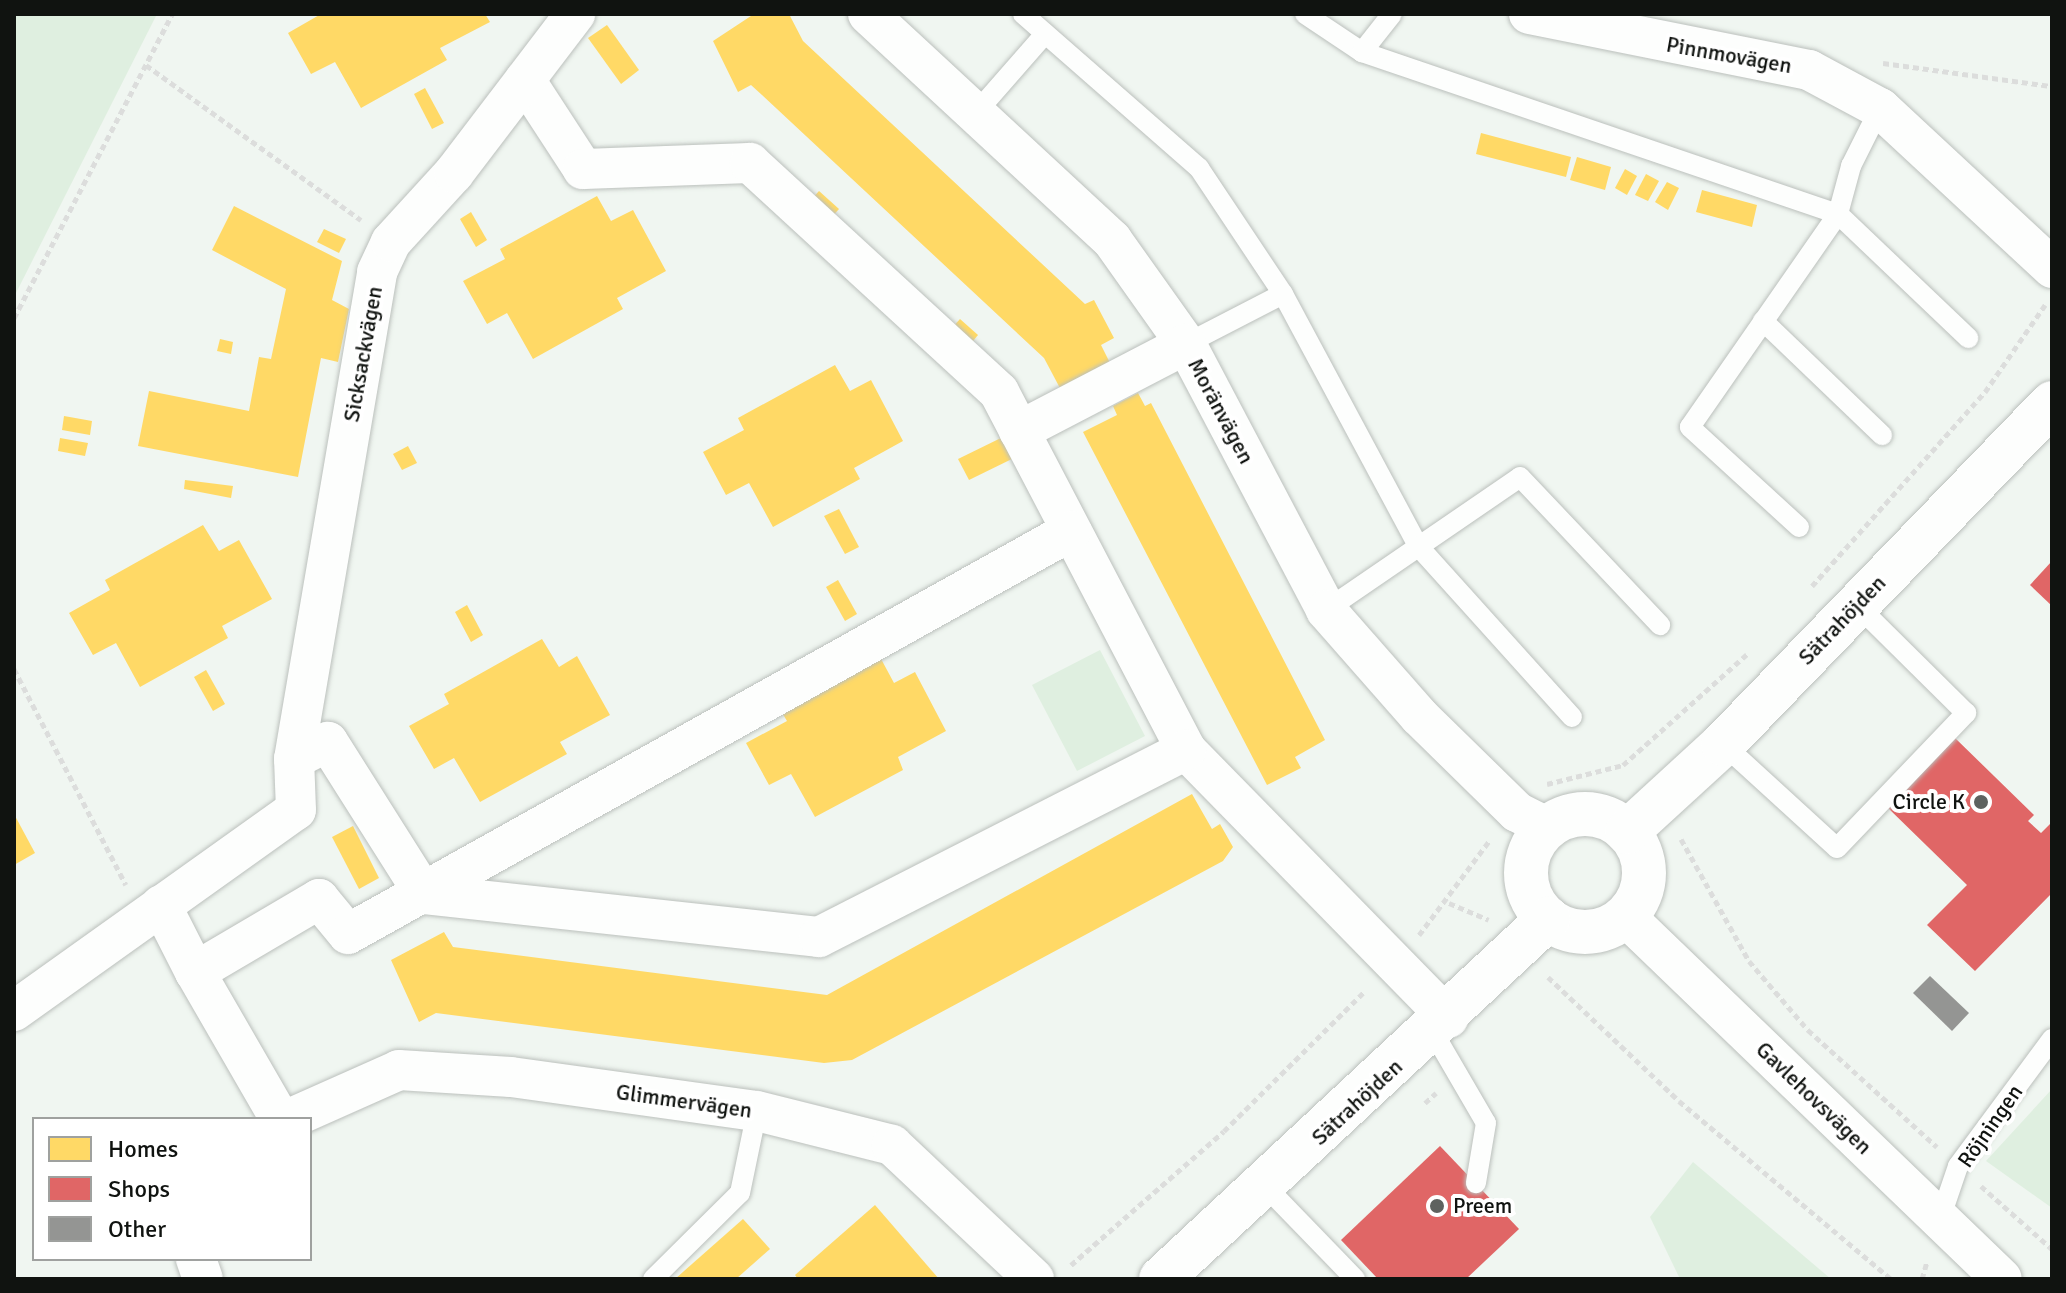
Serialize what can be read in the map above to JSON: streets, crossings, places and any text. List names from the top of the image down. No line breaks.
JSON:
{"streets":{"street":["Pinnmovägen","Sicksackvägen","Moränvägen","Sätrahöjden","Gavlehovsvägen","Glimmervägen"],"lane":["Röjningen"]},"crossings":[["Moränvägen","Sätrahöjden"],["Moränvägen","Gavlehovsvägen"],["Sätrahöjden","Gavlehovsvägen"],["Gavlehovsvägen","Röjningen"]],"places":["Circle K","Preem"],"legend":["Homes","Shops","Other"]}
